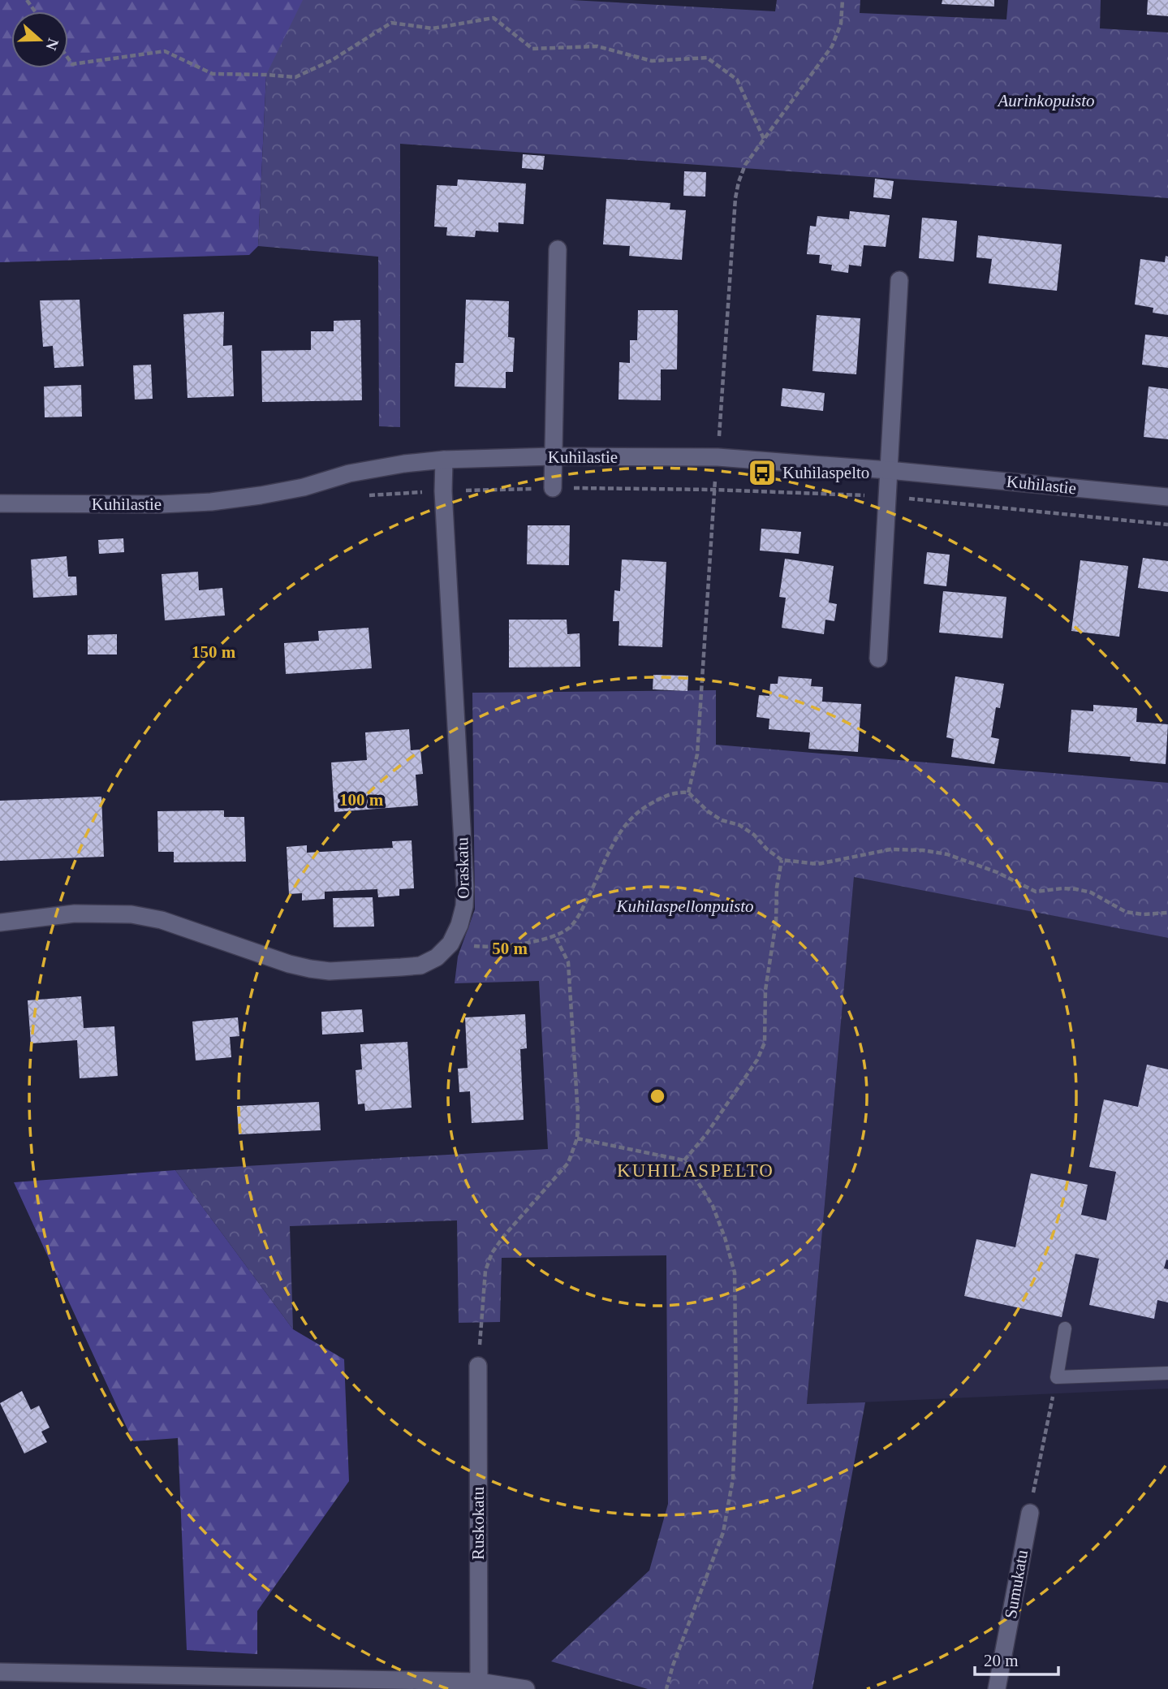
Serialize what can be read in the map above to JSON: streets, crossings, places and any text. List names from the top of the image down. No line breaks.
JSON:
{"streets":{"street":["Kuhilastie","Oraskatu","Ruskokatu","Sumukatu"]},"crossings":[["Kuhilastie","Oraskatu"]],"districts":["KUHILASPELTO"],"parks":["Aurinkopuisto","Kuhilaspellonpuisto"],"places":{"bus stop":["Kuhilaspelto"]},"scale_bar":"20 m","north":"right","rings":["150 m","100 m","50 m"]}
